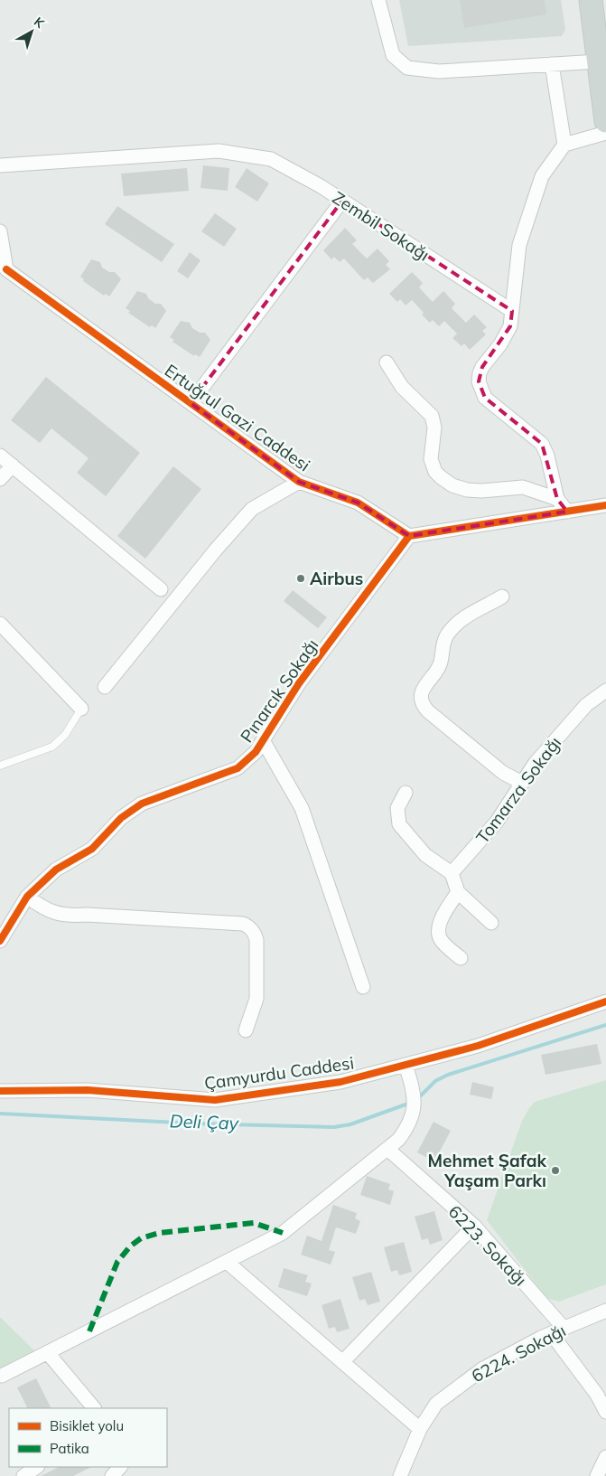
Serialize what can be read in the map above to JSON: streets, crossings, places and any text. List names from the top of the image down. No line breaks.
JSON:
{"streets":{"street":["Zembil Sokağı","Ertuğrul Gazi Caddesi","Pınarcık Sokağı","Tomarza Sokağı","Çamyurdu Caddesi","6223. Sokağı","6224. Sokağı"]},"crossings":[["Ertuğrul Gazi Caddesi","Pınarcık Sokağı"],["6223. Sokağı","6224. Sokağı"]],"water":["Deli Çay"],"places":["Airbus","Mehmet Şafak Yaşam Parkı"],"legend":["Bisiklet yolu","Patika"],"north":"top right"}
